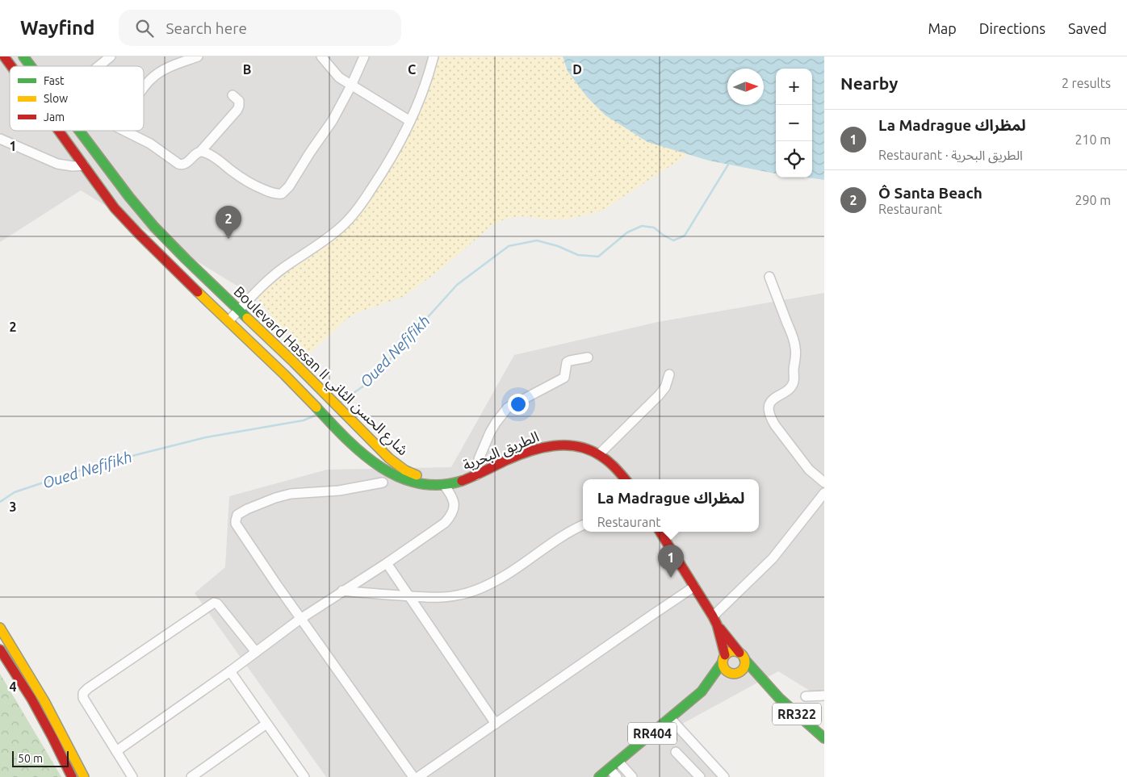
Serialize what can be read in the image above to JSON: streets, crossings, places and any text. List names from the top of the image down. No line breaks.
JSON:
{"streets":{"main road":["Boulevard Hassan II شارع الحسن الثاني","الطريق البحرية","RR322","RR404"]},"crossings":[["Boulevard Hassan II شارع الحسن الثاني","الطريق البحرية"],["RR322","RR404"]],"water":["Oued Nefifikh"],"legend":["Fast","Slow","Jam"],"scale_bar":"50 m","north":"right","page":{"header":"Wayfind","search":"Search here","nav":["Map","Directions","Saved"],"heading":["Nearby","2 results"],"map_buttons":["+","−"],"list":[{"mark":"1","name":"La Madrague لمظراك","note":"Restaurant · الطريق البحرية","value":"210 m"},{"mark":"2","name":"Ô Santa Beach","note":"Restaurant","value":"290 m"}],"pins":["2","1"],"popup":["La Madrague لمظراك","Restaurant"],"scale":"50 m"},"grid":{"columns":["B","C","D"],"rows":["1","2","3","4"]}}
